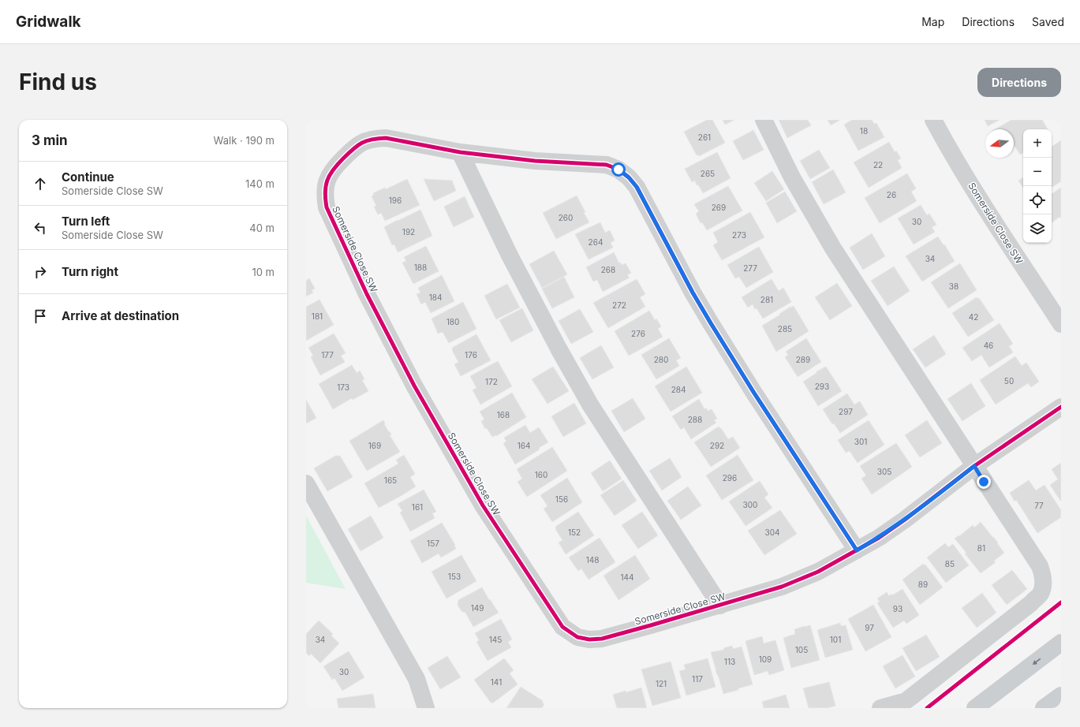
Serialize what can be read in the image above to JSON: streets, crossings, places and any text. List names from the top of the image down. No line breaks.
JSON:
{"streets":{"street":["Somerside Close SW"]},"house_numbers":["18","261","22","265","26","196","269","260","30","192","273","264","34","188","277","268","38","184","281","272","181","42","180","285","276","46","177","176","280","289","50","172","293","173","284","297","168","288","301","169","164","292","305","160","296","165","156","300","77","161","152","304","157","81","148","85","153","144","89","149","93","97","34","145","101","105","109","113","30","117","141","121"],"north":"left","page":{"header":"Gridwalk","nav":["Map","Directions","Saved"],"buttons":"Directions","title":"Find us","heading":["3 min","Walk · 190 m"],"map_buttons":["+","−"],"list":[["Continue","Somerside Close SW","140 m"],["Turn left","Somerside Close SW","40 m"],["Turn right","10 m"],"Arrive at destination"]}}
